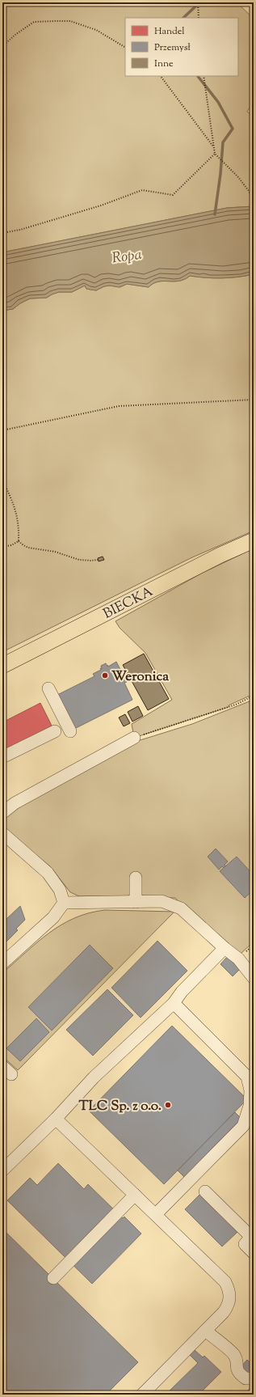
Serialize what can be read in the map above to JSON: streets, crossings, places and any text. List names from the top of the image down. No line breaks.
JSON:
{"streets":{"main road":["BIECKA"]},"water":["Ropa"],"places":["Weronica","TLC Sp. z o.o."],"legend":["Handel","Przemysł","Inne"]}
